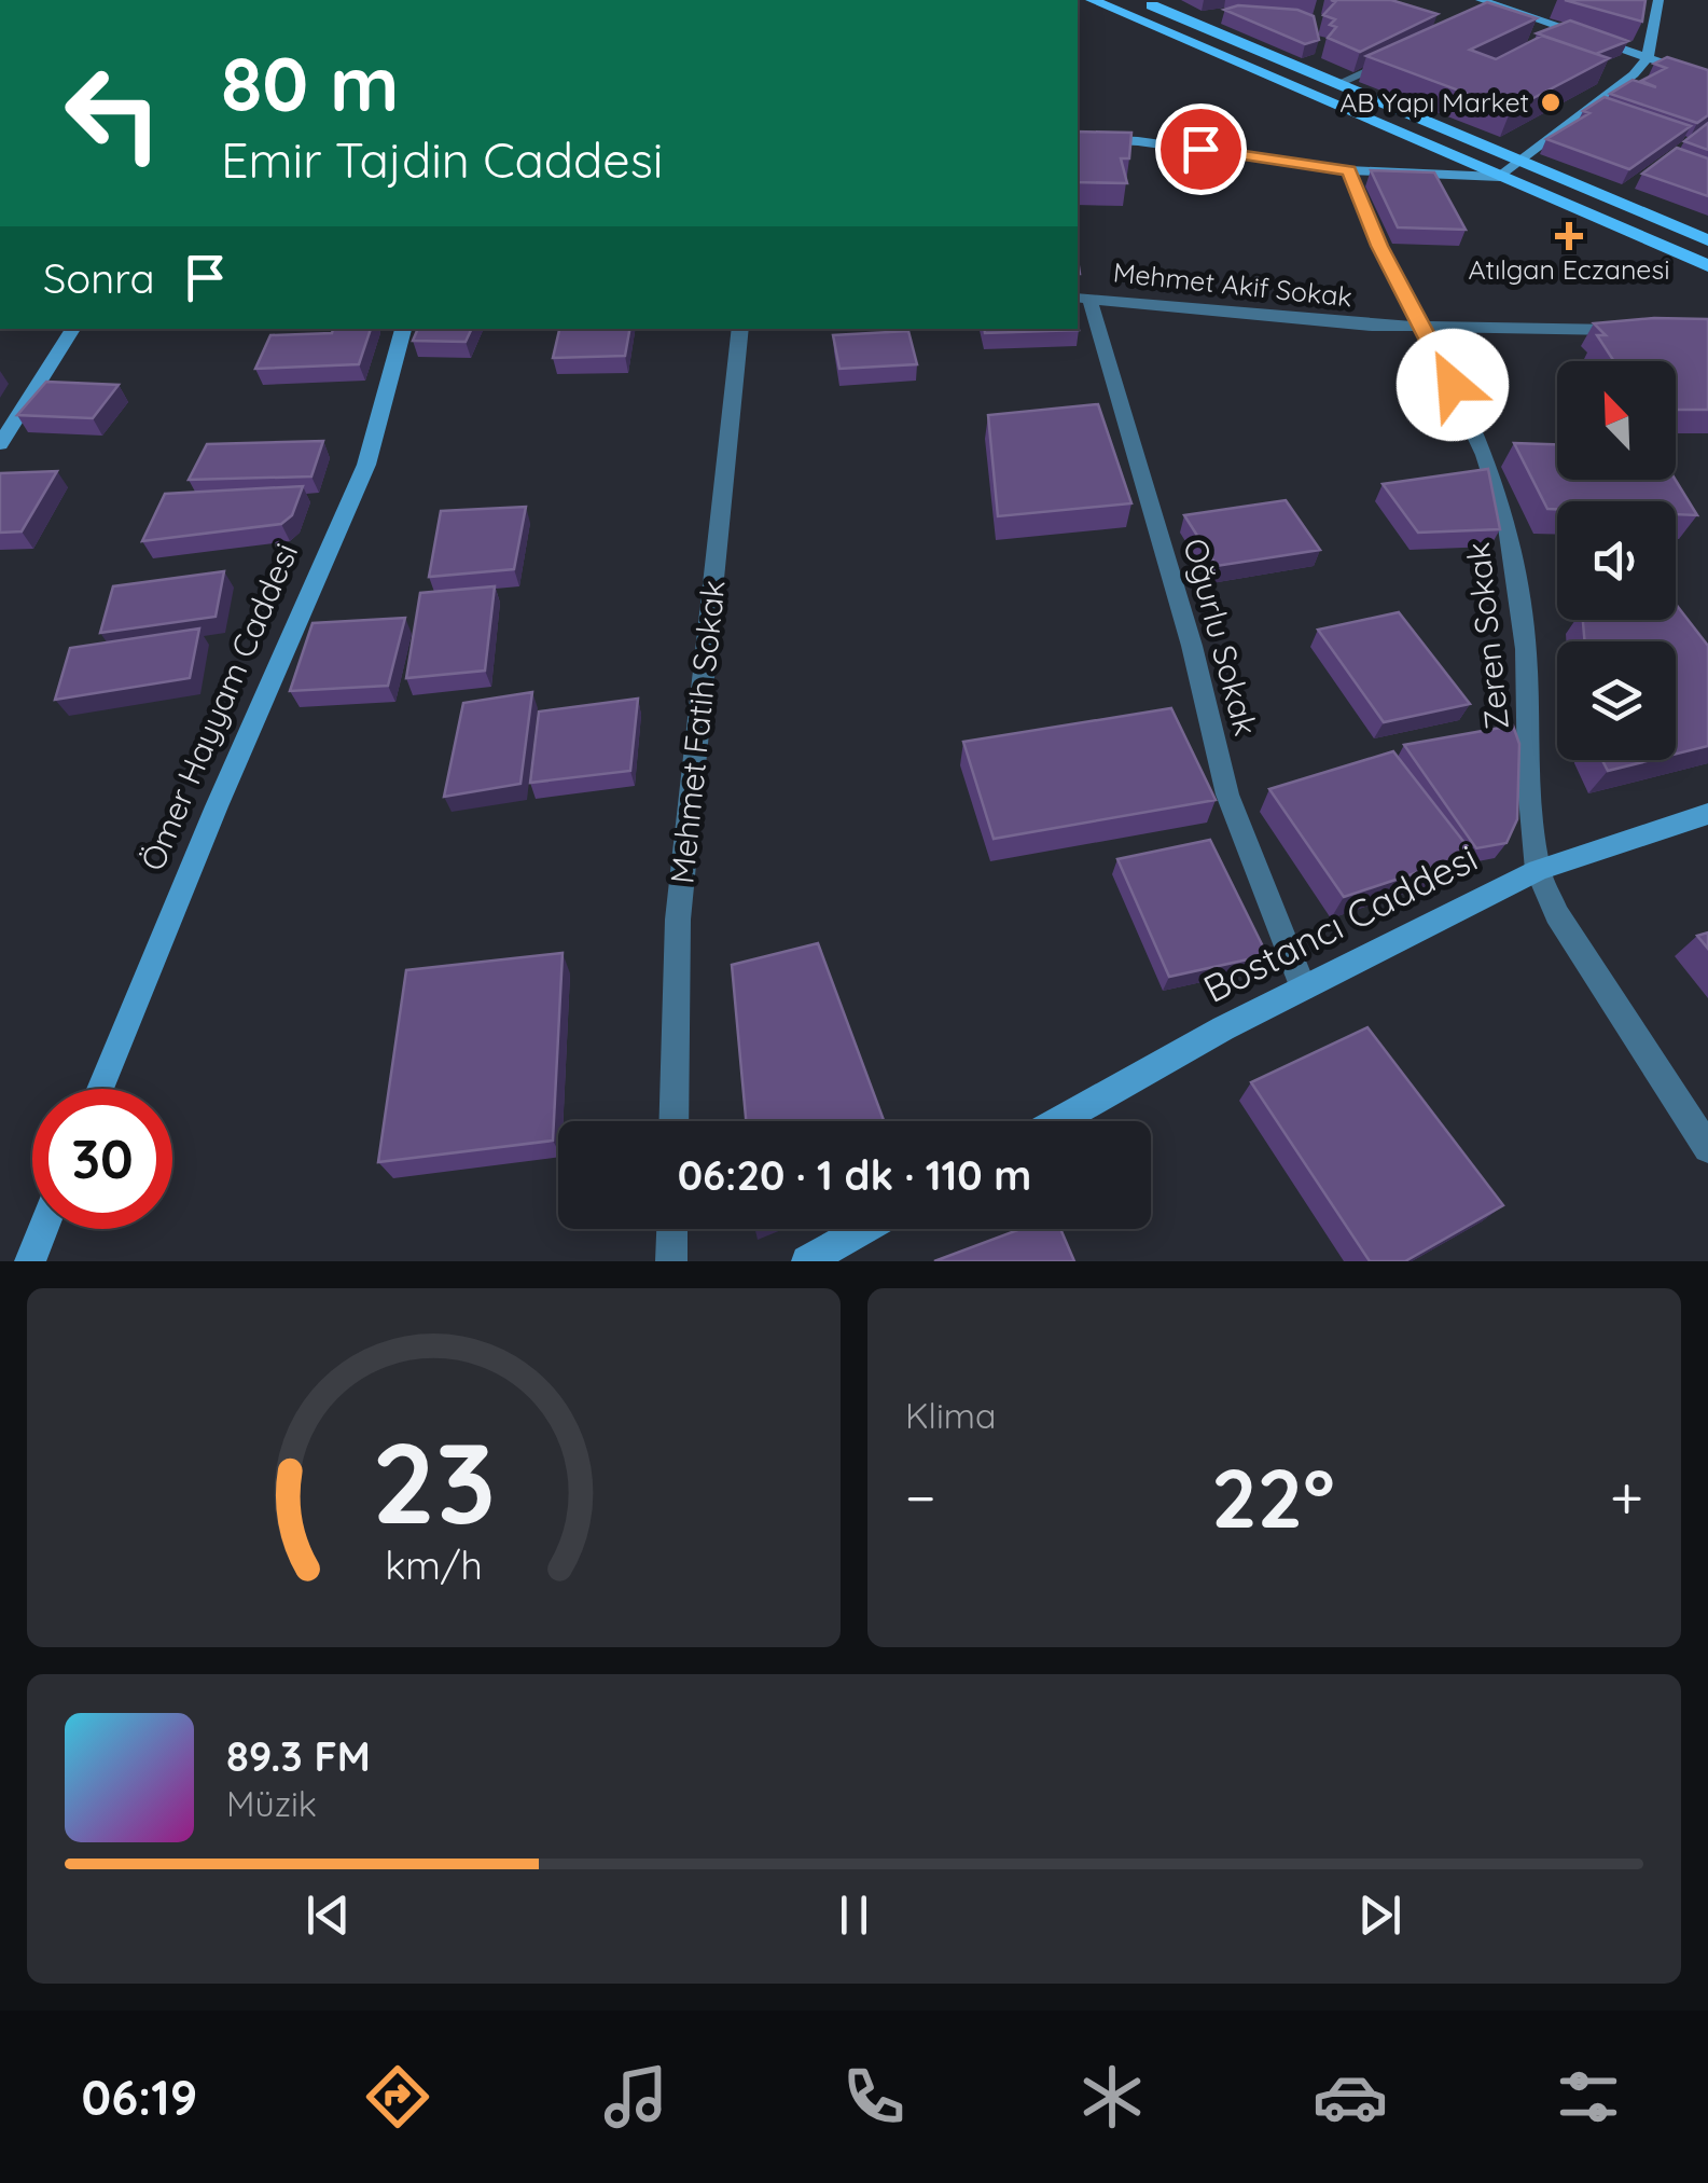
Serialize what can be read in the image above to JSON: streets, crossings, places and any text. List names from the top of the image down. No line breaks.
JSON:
{"streets":{"street":["Mehmet Akif Sokak","Zeren Sokak","Oğurlu Sokak","Ömer Hayyam Caddesi","Mehmet Fatih Sokak","Bostancı Caddesi"]},"crossings":[["Mehmet Akif Sokak","Zeren Sokak"],["Mehmet Akif Sokak","Oğurlu Sokak"],["Zeren Sokak","Bostancı Caddesi"],["Oğurlu Sokak","Bostancı Caddesi"]],"places":{"other":["AB Yapı Market"],"health":["Atılgan Eczanesi"]},"north":"top left","page":{"turn":["80 m","Emir Tajdin Caddesi"],"then":"Sonra","limit":"30","trip":"06:20 · 1 dk · 110 m","tile":"Klima","heat":["−","22°","+"],"song":["89.3 FM","Müzik"],"tabs":"06:19","gauge":["23","km/h"]}}
